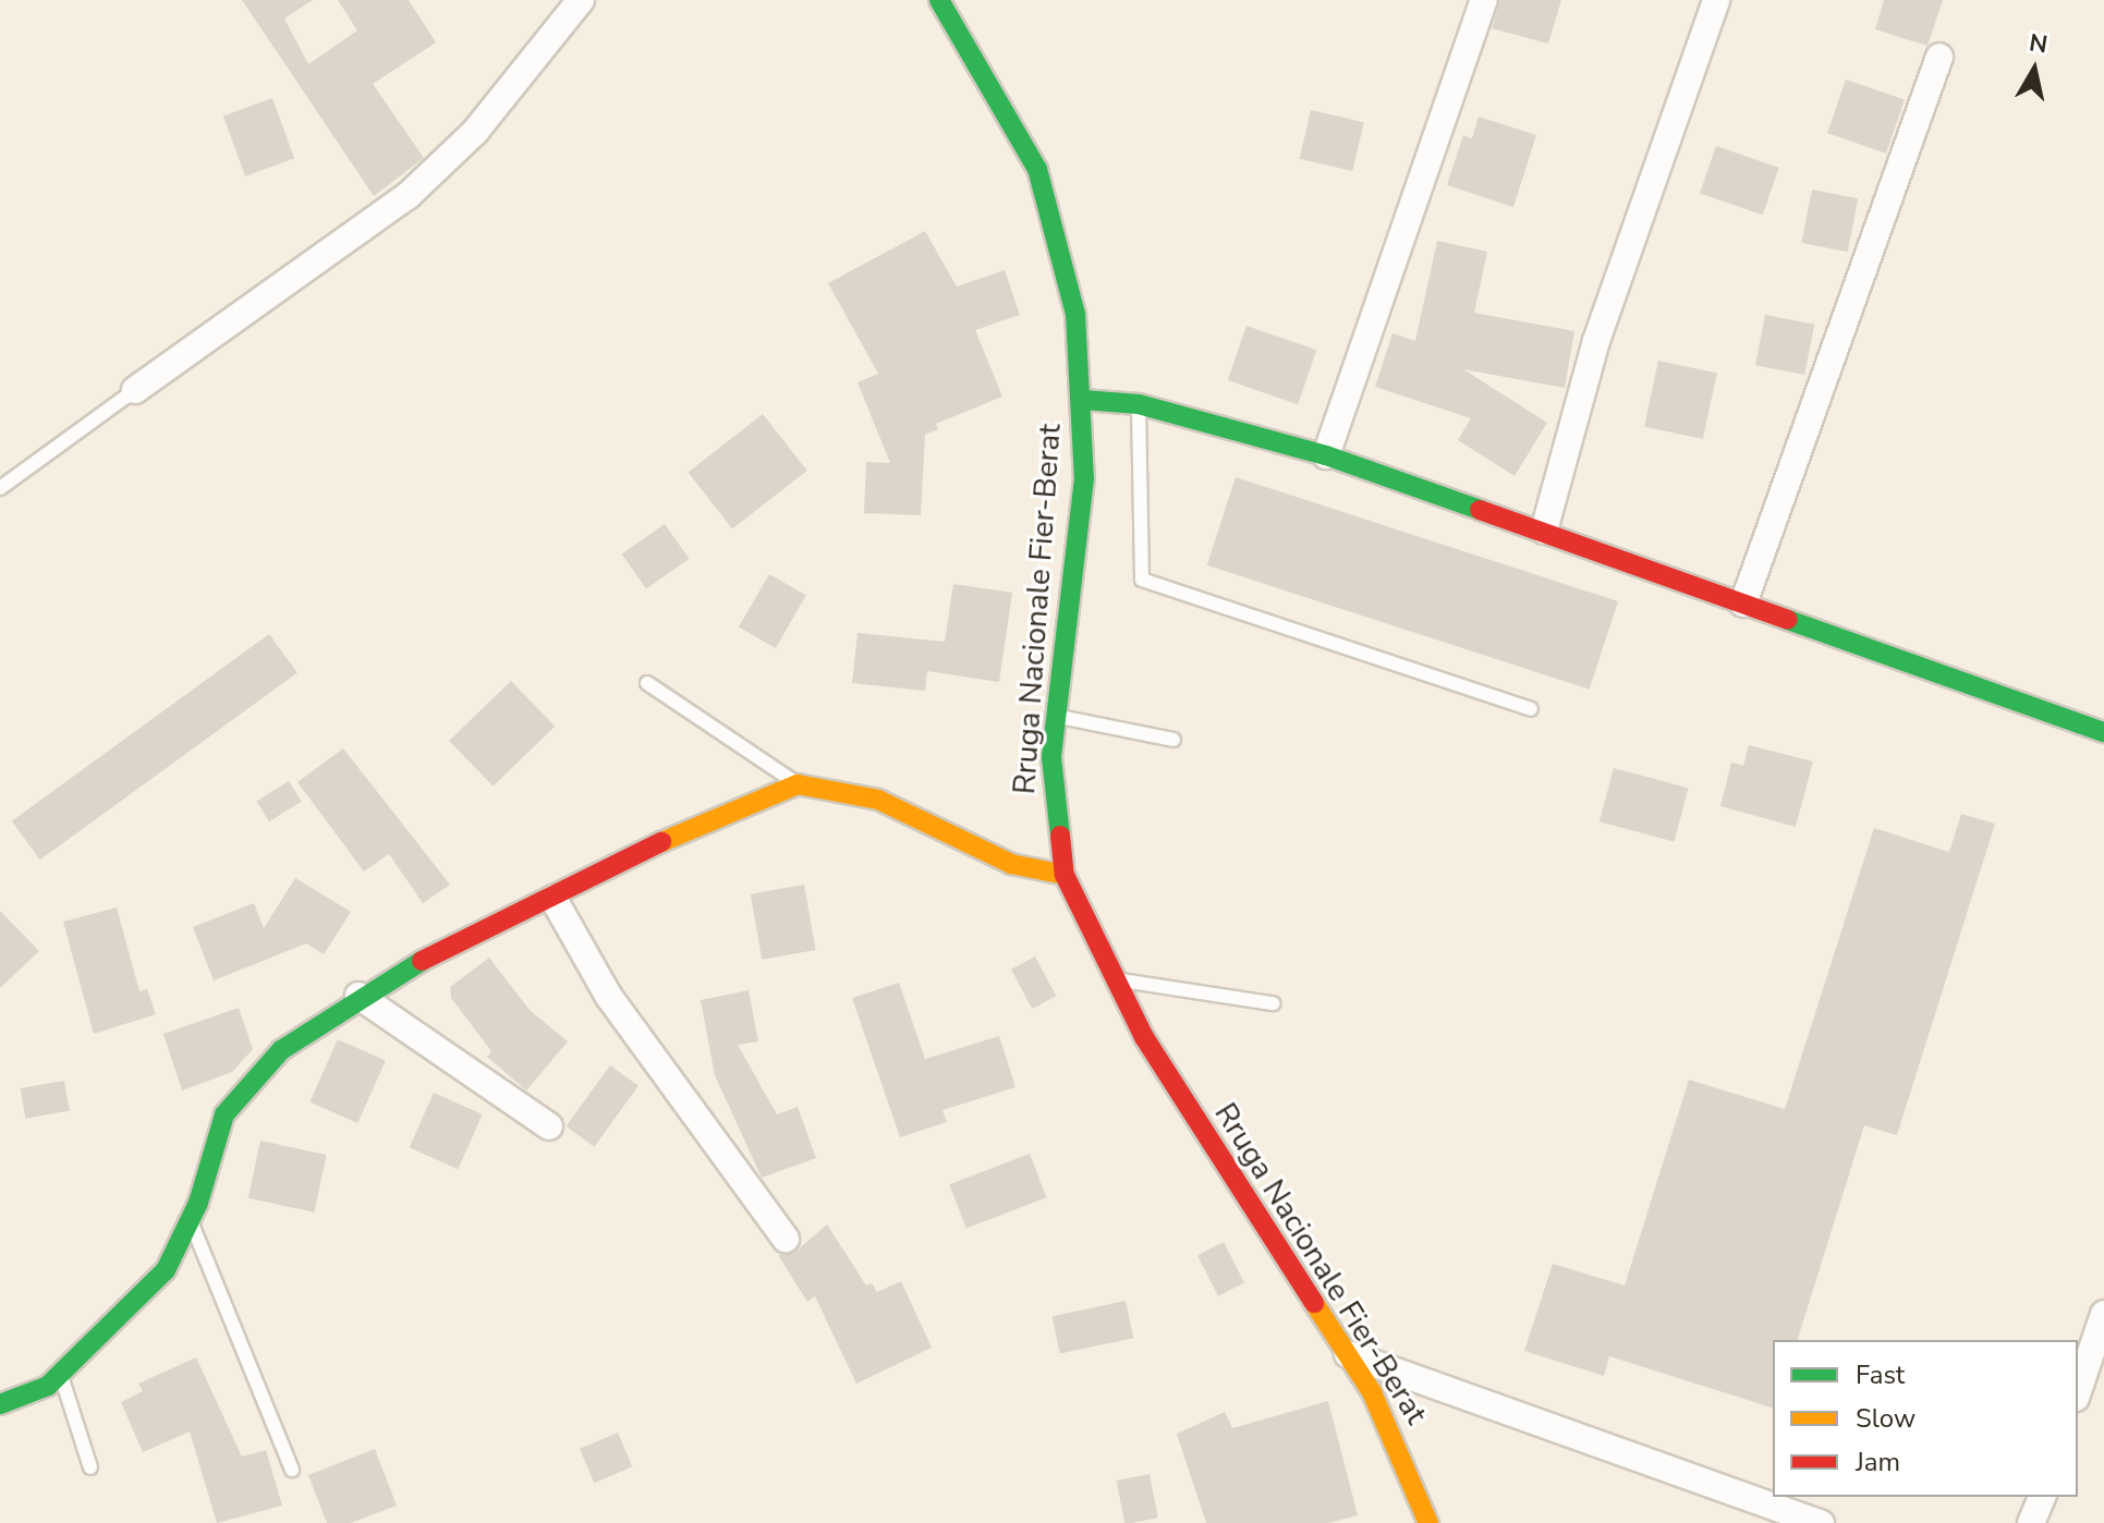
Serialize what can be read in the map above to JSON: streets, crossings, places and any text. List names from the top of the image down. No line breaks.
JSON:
{"streets":{"street":["Rruga Nacionale Fier-Berat"]},"legend":["Fast","Slow","Jam"],"north":"top"}
